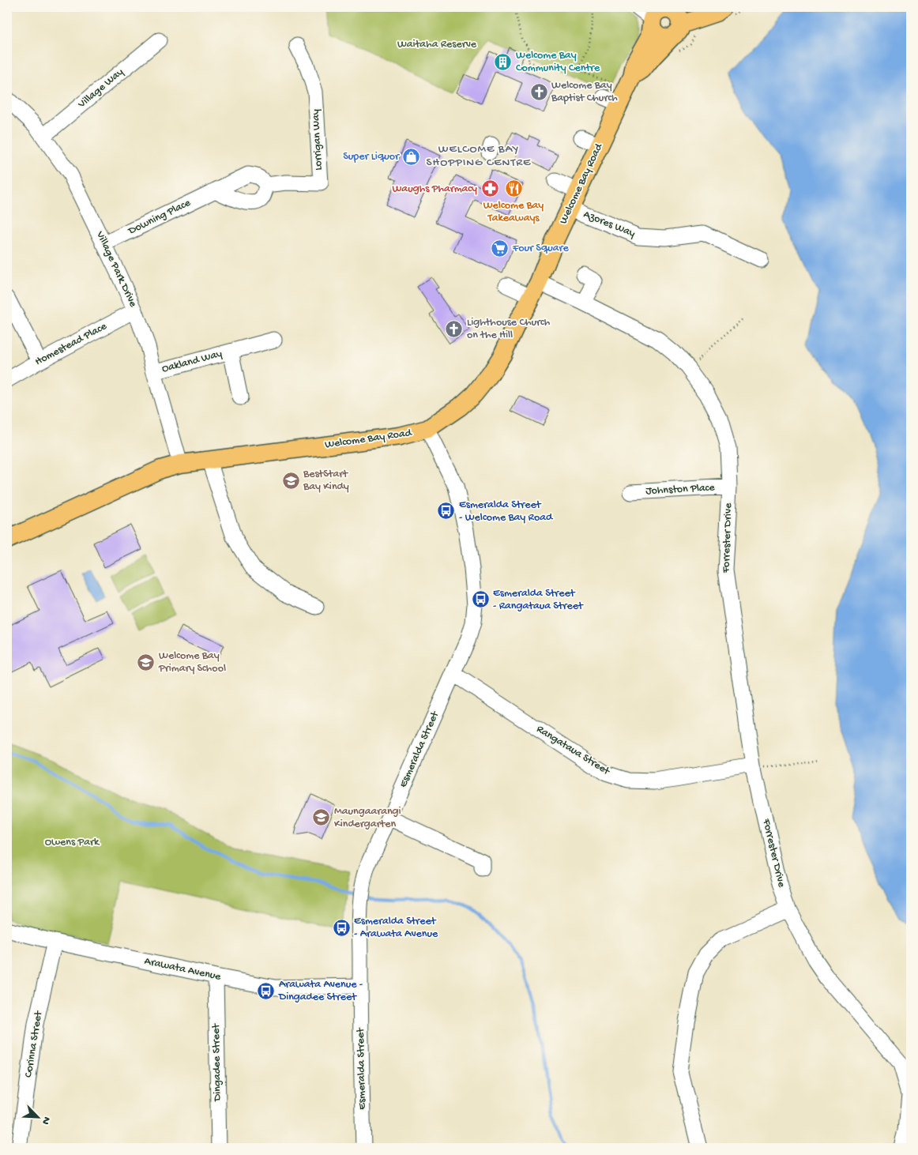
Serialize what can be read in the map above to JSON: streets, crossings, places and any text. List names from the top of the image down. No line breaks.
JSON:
{"streets":{"main road":["Welcome Bay Road"],"street":["Village Way","Lorrigan Way","Downing Place","Azores Way","Village Park Drive","Homestead Place","Oakland Way","Johnston Place","Forrester Drive","Esmeralda Street","Rangataua Street","Arawata Avenue","Corinna Street","Dingadee Street"]},"crossings":[["Village Way","Village Park Drive"],["Lorrigan Way","Downing Place"],["Welcome Bay Road","Azores Way"],["Welcome Bay Road","Village Park Drive"],["Welcome Bay Road","Forrester Drive"],["Welcome Bay Road","Esmeralda Street"],["Downing Place","Village Park Drive"],["Village Park Drive","Homestead Place"],["Village Park Drive","Oakland Way"],["Johnston Place","Forrester Drive"],["Forrester Drive","Rangataua Street"],["Esmeralda Street","Rangataua Street"],["Esmeralda Street","Arawata Avenue"],["Arawata Avenue","Corinna Street"],["Arawata Avenue","Dingadee Street"]],"districts":["WELCOME BAY SHOPPING CENTRE"],"parks":["Waitaha Reserve","Owens Park"],"places":{"building":["Welcome Bay Community Centre"],"church":["Welcome Bay Baptist Church","Lighthouse Church on the Hill"],"shop":["Super Liquor"],"restaurant":["Welcome Bay Takeaways"],"pharmacy":["Waughs Pharmacy"],"supermarket":["Four Square"],"school or university":["BestStart Bay Kindy","Welcome Bay Primary School","Maungaarangi Kindergarten"],"bus stop":["Esmeralda Street - Welcome Bay Road","Esmeralda Street - Rangataua Street","Esmeralda Street - Arawata Avenue","Arawata Avenue - Dingadee Street"]},"north":"bottom right"}
